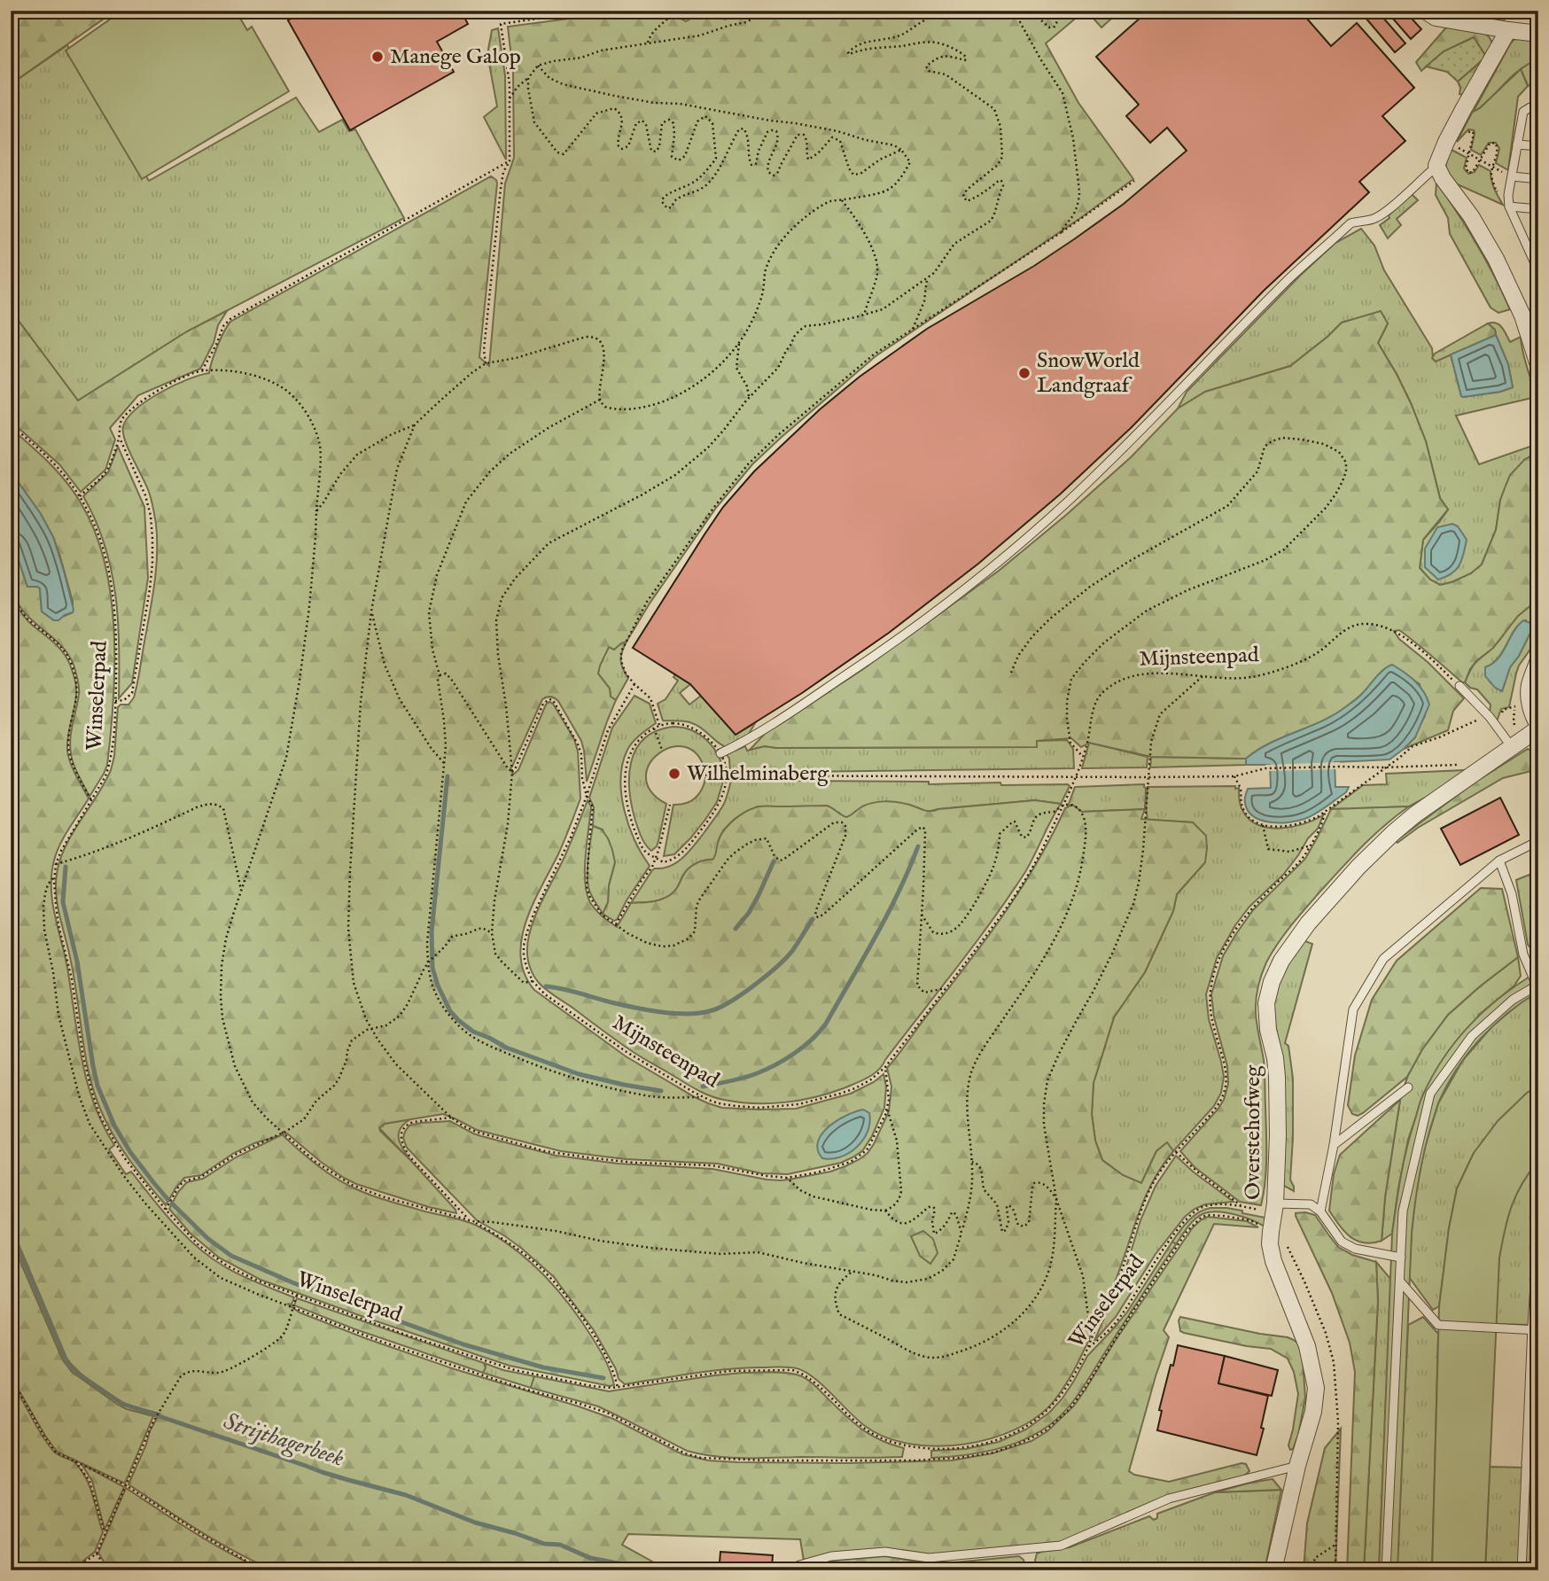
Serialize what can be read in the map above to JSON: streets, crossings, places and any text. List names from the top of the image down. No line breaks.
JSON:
{"streets":{"street":["Overstehofweg"],"path":["Mijnsteenpad","Winselerpad"]},"crossings":[["Winselerpad","Overstehofweg"]],"water":["Strijthagerbeek"],"places":["Manege Galop","SnowWorld Landgraaf","Wilhelminaberg"]}
